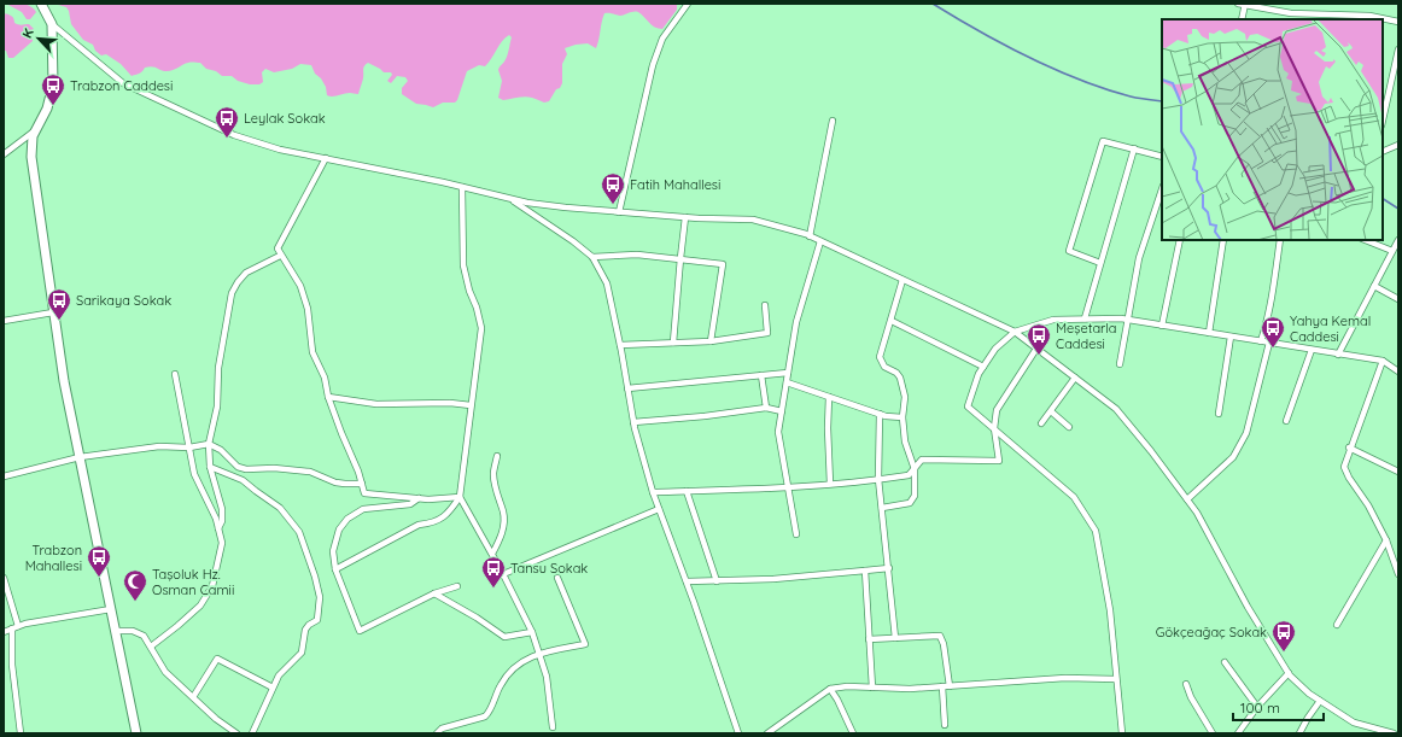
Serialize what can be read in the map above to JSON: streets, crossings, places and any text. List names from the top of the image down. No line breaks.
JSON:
{"places":{"bus stop":["Trabzon Caddesi","Leylak Sokak","Fatih Mahallesi","Sarikaya Sokak","Yahya Kemal Caddesi","Meşetarla Caddesi","Trabzon Mahallesi","Tansu Sokak","Gökçeağaç Sokak"],"mosque":["Taşoluk Hz. Osman Camii"]},"scale_bar":"100 m","north":"top left"}
